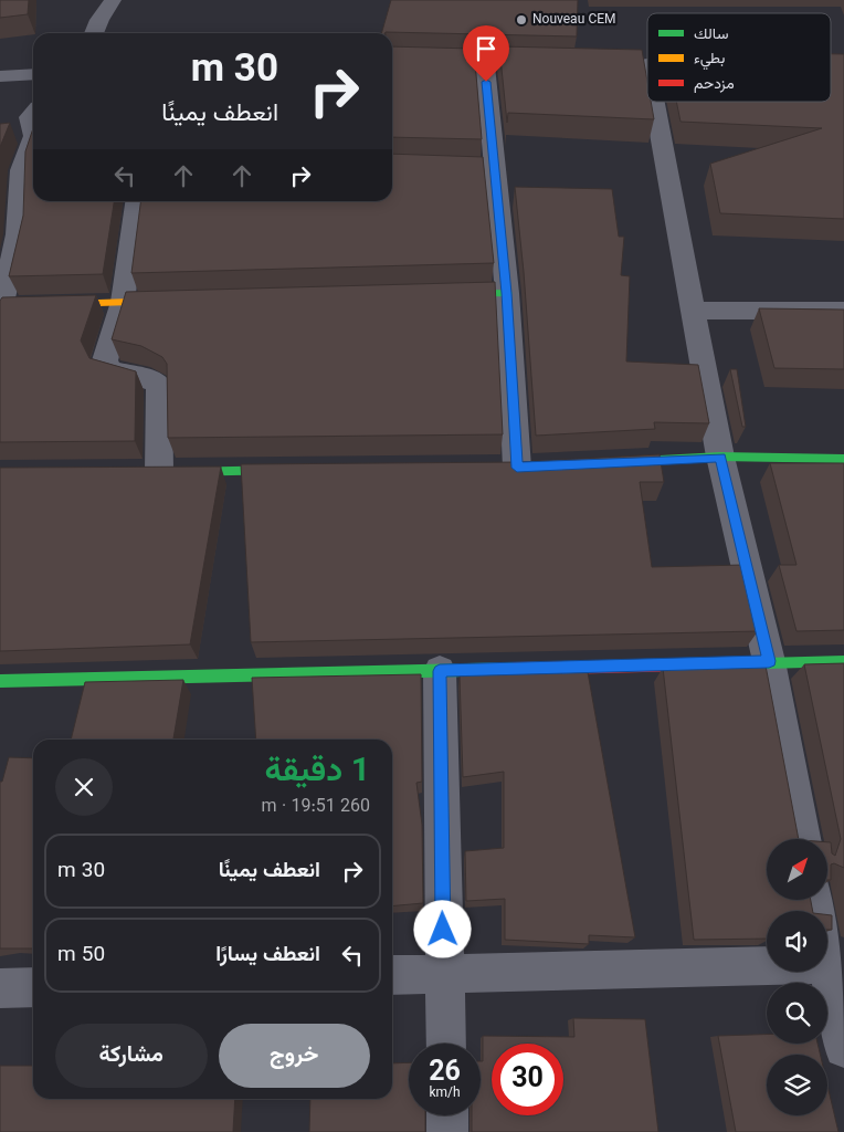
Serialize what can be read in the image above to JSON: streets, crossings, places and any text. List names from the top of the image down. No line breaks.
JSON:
{"places":["Nouveau CEM"],"legend":["سالك","بطيء","مزدحم"],"north":"top right","page":{"turn":["30 m","انعطف يمينًا"],"heading":["1 دقيقة","260 m · 19:51"],"list":[{"name":"انعطف يمينًا","value":"30 m"},{"name":"انعطف يسارًا","value":"50 m"}],"buttons":["خروج","مشاركة"],"speed":"26 km/h","limit":"30"}}
